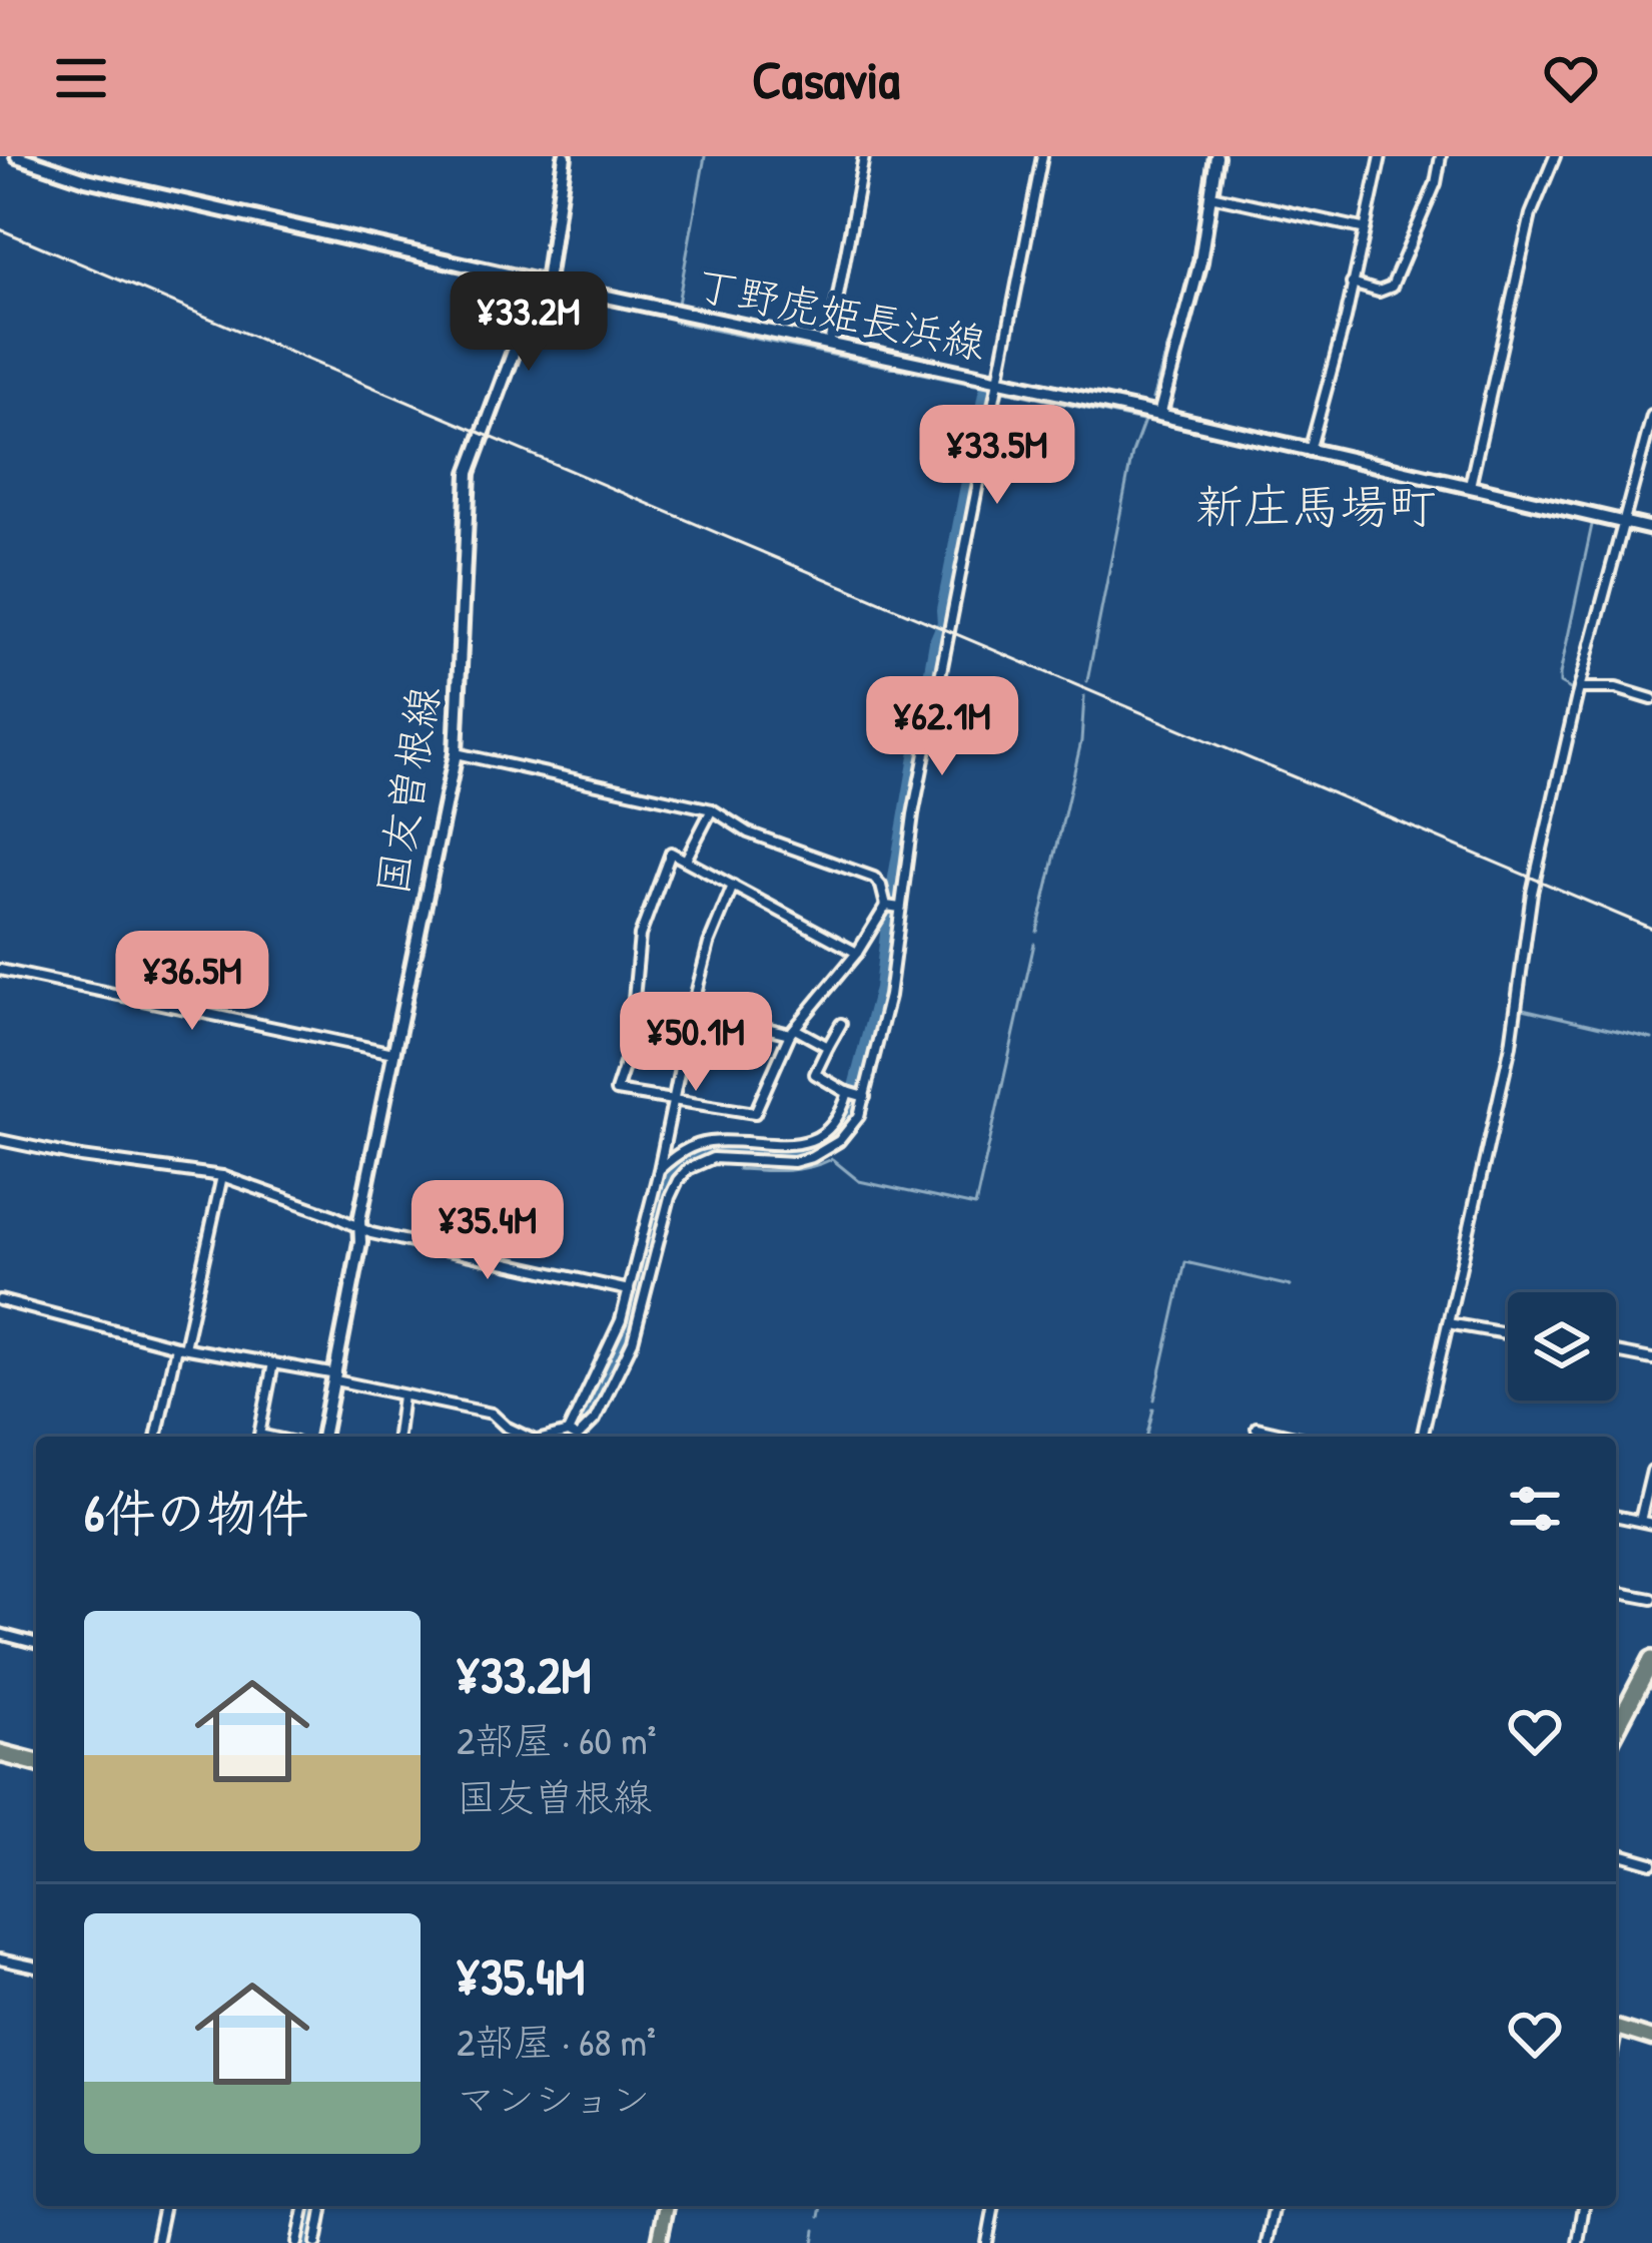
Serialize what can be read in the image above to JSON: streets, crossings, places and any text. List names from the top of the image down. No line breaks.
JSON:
{"streets":{"main road":["丁野虎姫長浜線","国友曽根線"]},"crossings":[["丁野虎姫長浜線","国友曽根線"]],"districts":["新庄馬場町"],"page":{"header":"Casavia","price":["¥33.2M","¥33.5M","¥62.1M","¥36.5M","¥50.1M","¥35.4M"],"heading":"6件の物件","list":[{"name":"¥33.2M","note":"2部屋 · 60 m² · 国友曽根線"},{"name":"¥35.4M","note":"2部屋 · 68 m² · マンション"}]}}
